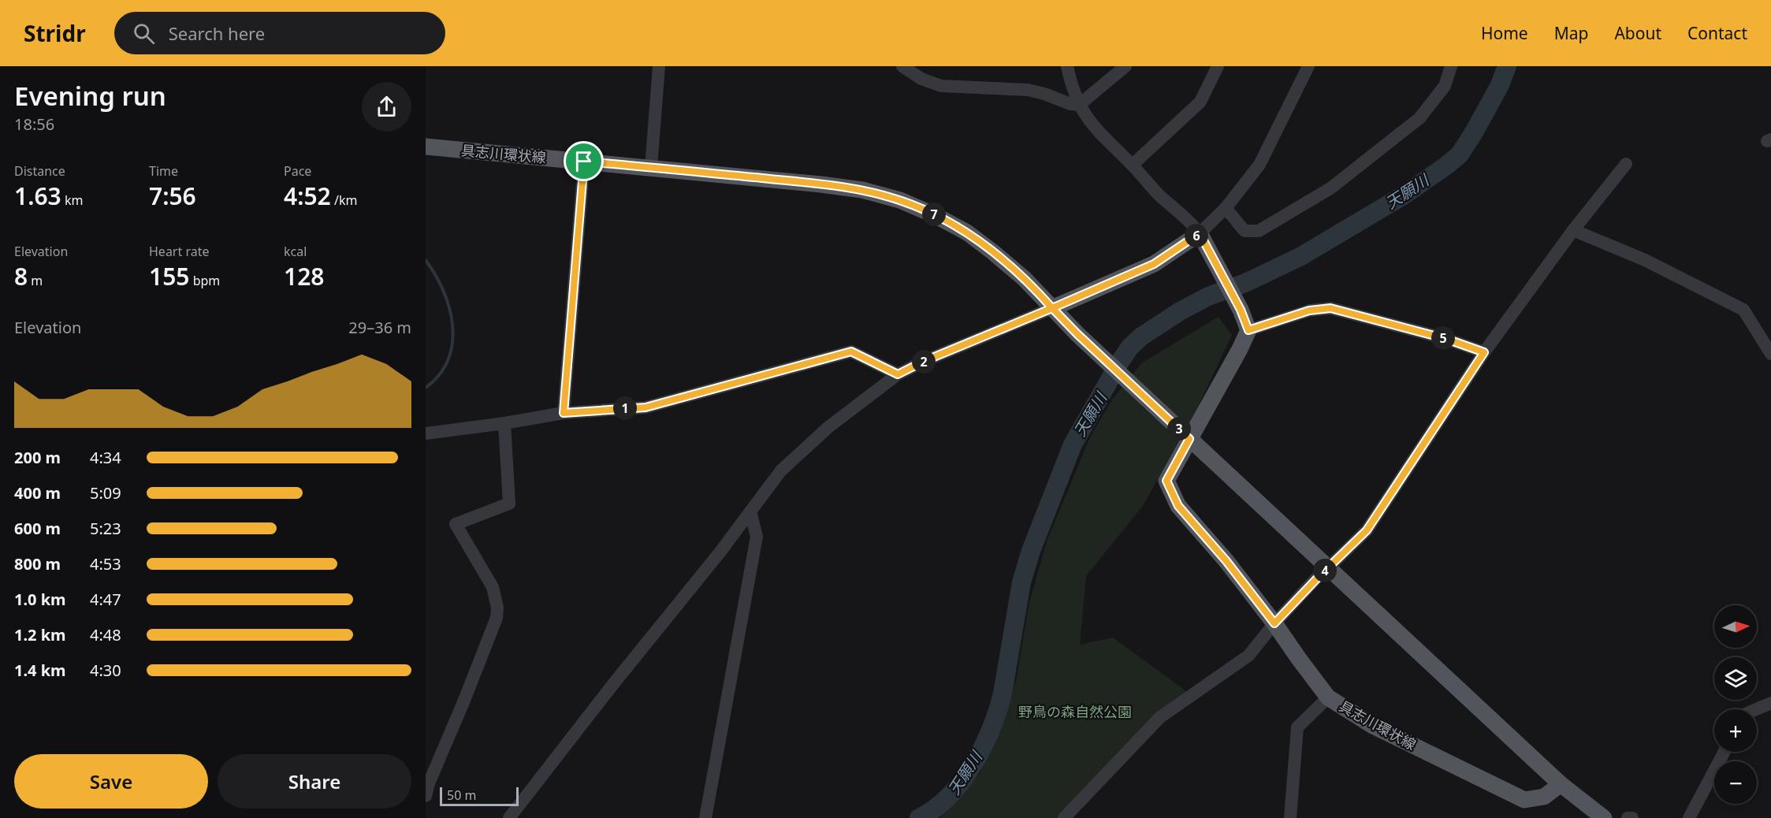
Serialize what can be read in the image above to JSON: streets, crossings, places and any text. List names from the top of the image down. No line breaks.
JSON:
{"streets":{"main road":["具志川環状線"]},"water":["天願川"],"parks":["野鳥の森自然公園"],"scale_bar":"50 m","north":"right","page":{"header":"Stridr","search":"Search here","nav":["Home","Map","About","Contact"],"heading":["Evening run","18:56"],"stats":[["Distance","1.63 km"],["Time","7:56"],["Pace","4:52 /km"],["Elevation","8 m"],["Heart rate","155 bpm"],["kcal","128"]],"pins":["7","6","5","2","1","3","4"],"chart":["Elevation","29–36 m"],"list":[{"name":"200 m","note":"4:34"},{"name":"400 m","note":"5:09"},{"name":"600 m","note":"5:23"},{"name":"800 m","note":"4:53"},{"name":"1.0 km","note":"4:47"},{"name":"1.2 km","note":"4:48"},{"name":"1.4 km","note":"4:30"}],"map_buttons":["+","−"],"buttons":["Save","Share"],"scale":"50 m"}}
